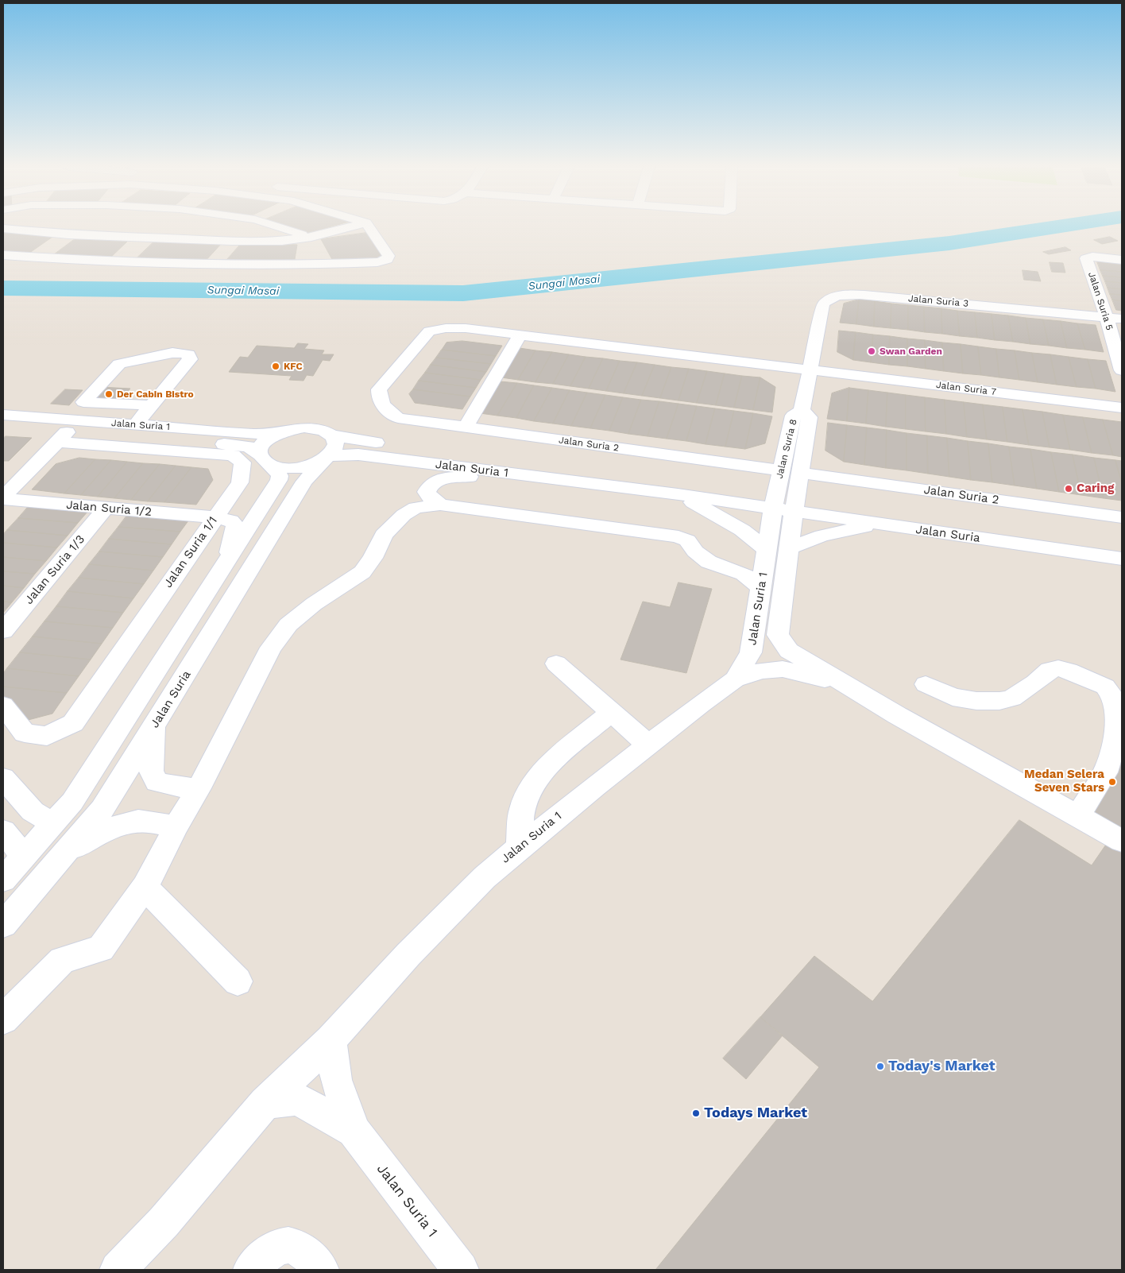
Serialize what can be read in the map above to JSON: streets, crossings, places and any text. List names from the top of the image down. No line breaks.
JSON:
{"streets":{"street":["Jalan Suria 3","Jalan Suria 5","Jalan Suria 7","Jalan Suria 1","Jalan Suria 2","Jalan Suria 8","Jalan Suria 1/2","Jalan Suria","Jalan Suria 1/1","Jalan Suria 1/3"]},"crossings":[["Jalan Suria 3","Jalan Suria 5"],["Jalan Suria 3","Jalan Suria 7"],["Jalan Suria 3","Jalan Suria 8"],["Jalan Suria 7","Jalan Suria 2"],["Jalan Suria 7","Jalan Suria 8"],["Jalan Suria 1","Jalan Suria 8"],["Jalan Suria 1","Jalan Suria"],["Jalan Suria 1","Jalan Suria 1/1"],["Jalan Suria 2","Jalan Suria 8"],["Jalan Suria 8","Jalan Suria"],["Jalan Suria 1/2","Jalan Suria 1/1"],["Jalan Suria 1/2","Jalan Suria 1/3"]],"water":["Sungai Masai"],"places":["Swan Garden","KFC","Der Cabin Bistro","Caring","Medan Selera Seven Stars","Today's Market","Todays Market"]}
